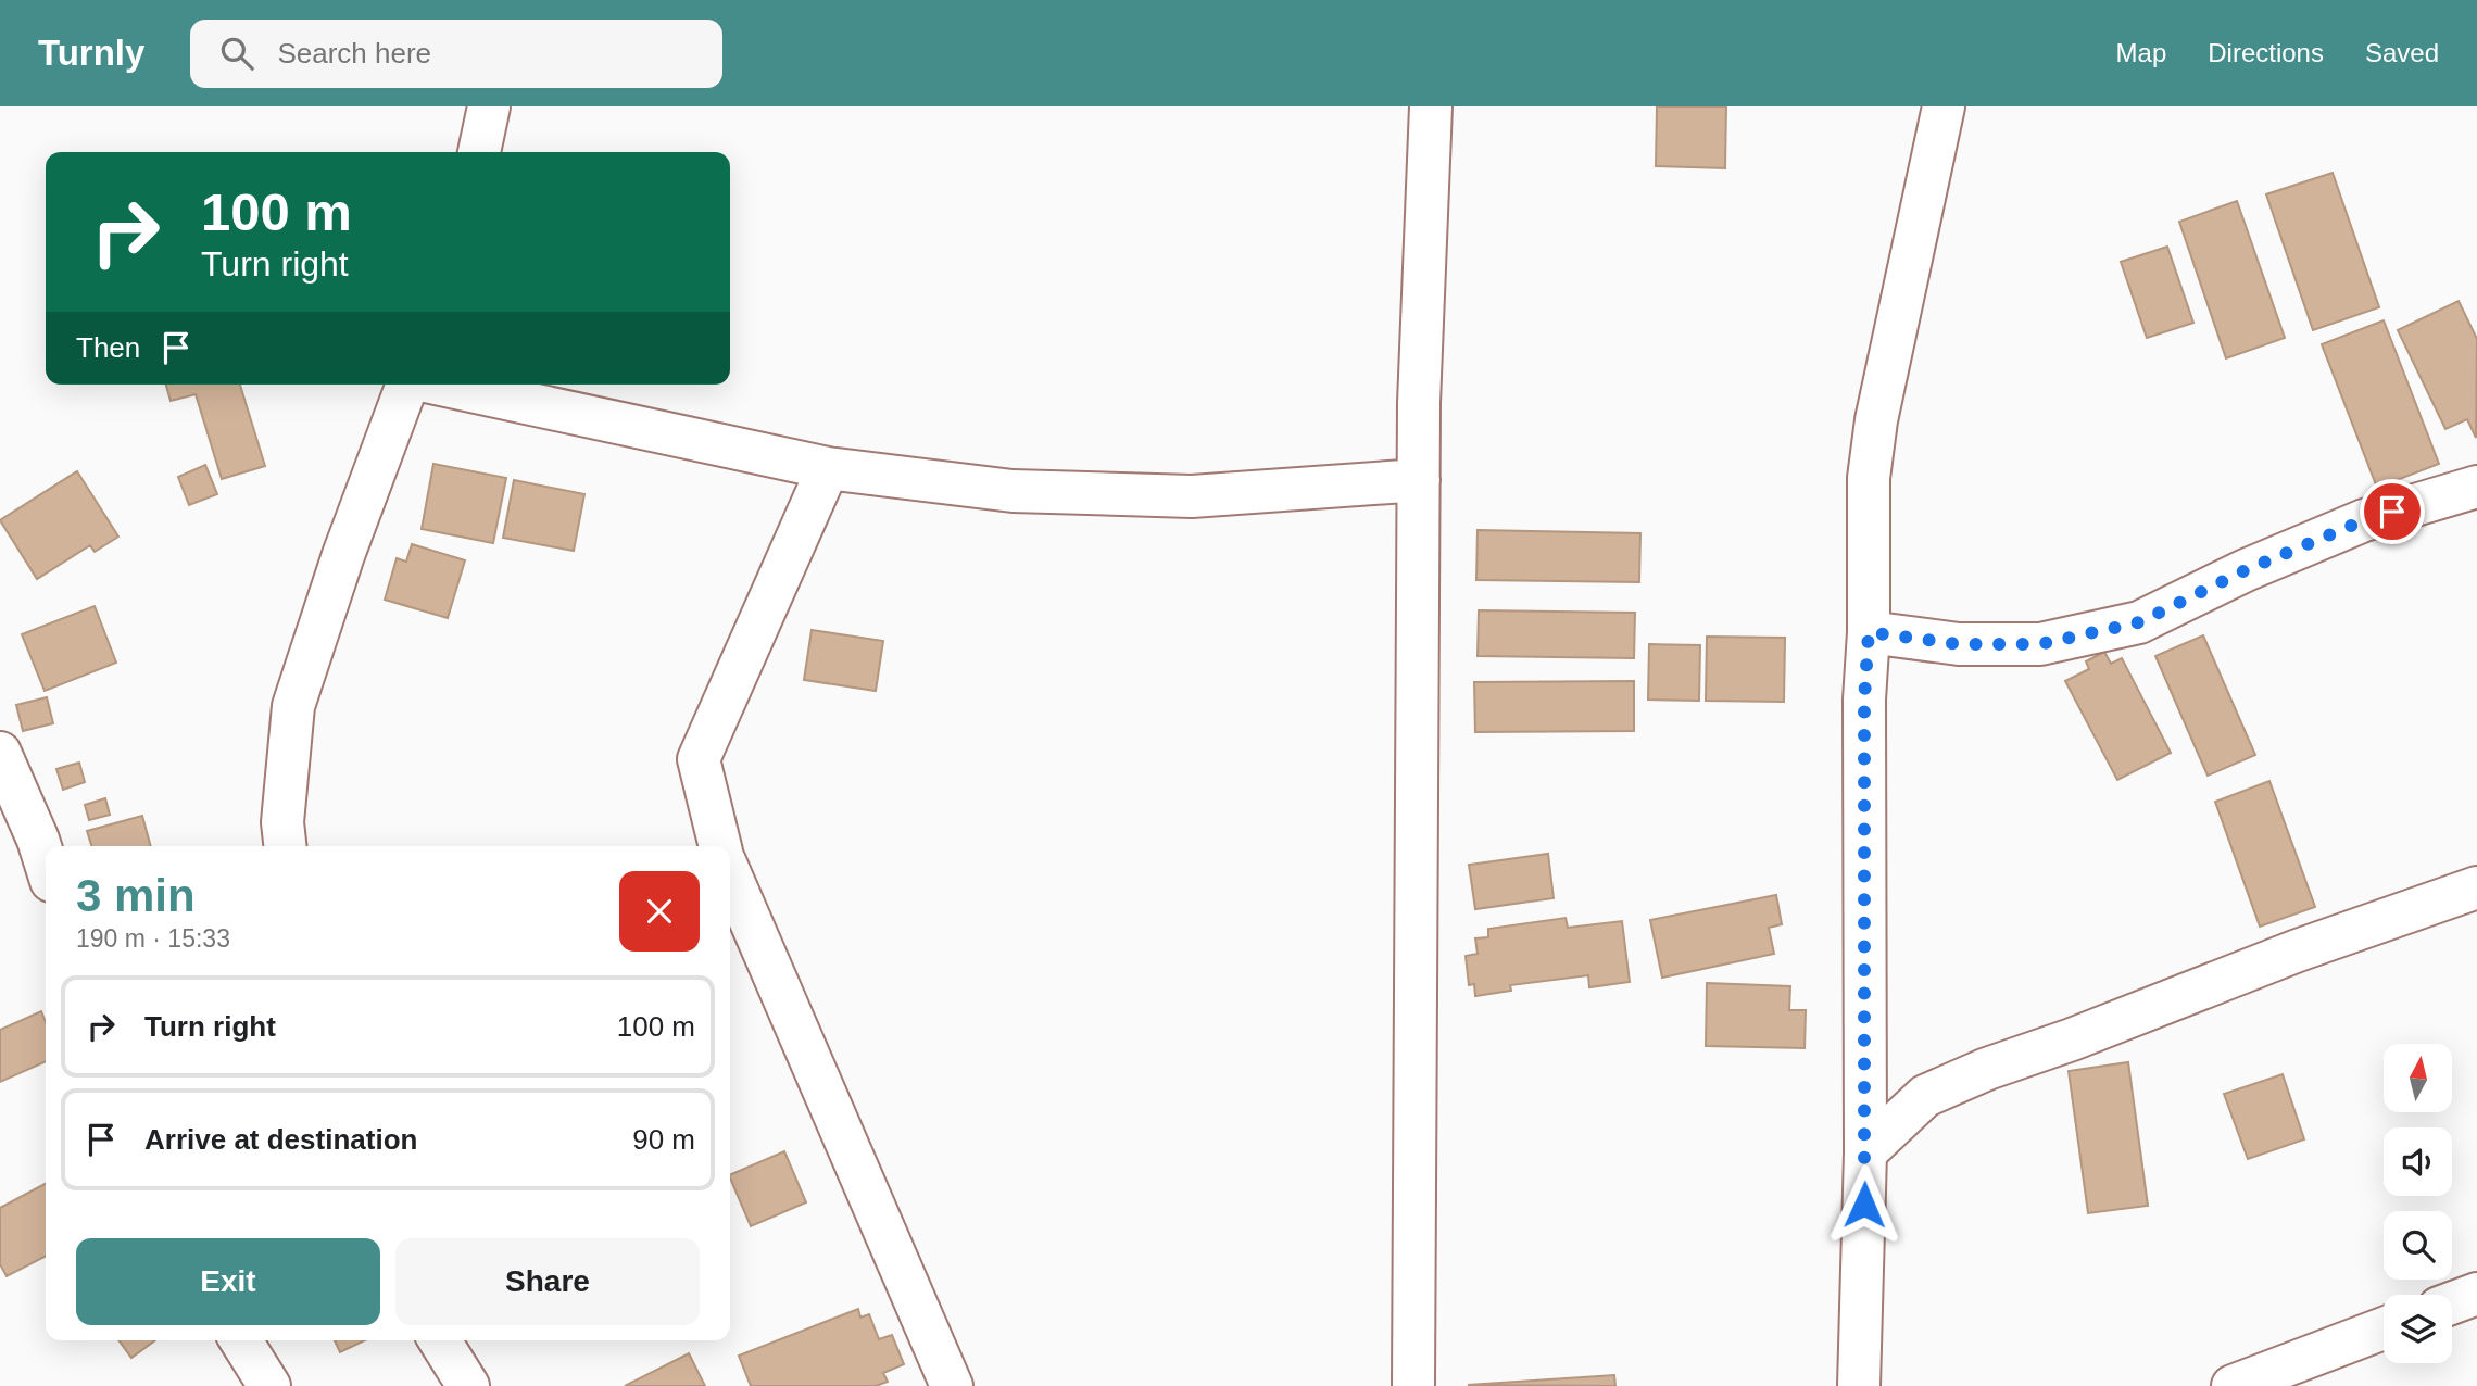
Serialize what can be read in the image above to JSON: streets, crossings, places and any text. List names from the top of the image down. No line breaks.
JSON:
{"north":"top","page":{"header":"Turnly","search":"Search here","nav":["Map","Directions","Saved"],"turn":["100 m","Turn right"],"then":"Then","heading":["3 min","190 m · 15:33"],"list":[{"name":"Turn right","value":"100 m"},{"name":"Arrive at destination","value":"90 m"}],"buttons":["Exit","Share"]}}
